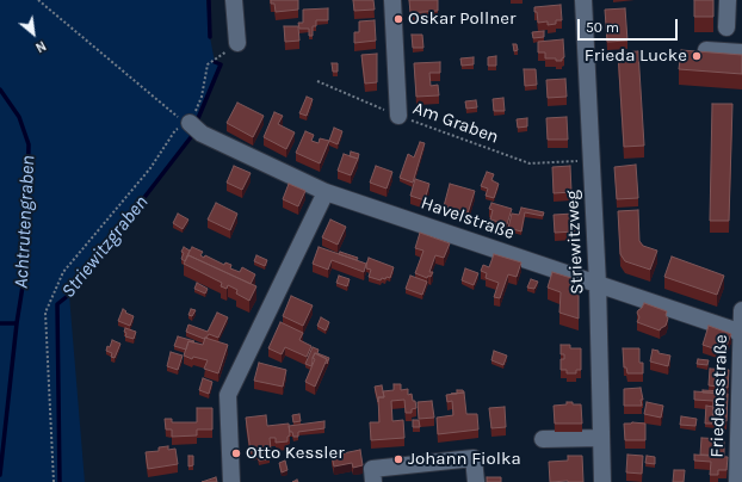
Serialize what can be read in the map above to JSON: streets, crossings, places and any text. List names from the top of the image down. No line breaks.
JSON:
{"streets":{"street":["Havelstraße","Striewitzweg","Friedensstraße"],"path":["Am Graben"]},"crossings":[["Am Graben","Striewitzweg"],["Havelstraße","Striewitzweg"],["Havelstraße","Friedensstraße"]],"water":["Achtrutengraben","Striewitzgraben"],"places":["Oskar Pollner","Frieda Lucke","Otto Kessler","Johann Fiolka"],"scale_bar":"50 m","north":"bottom right"}
